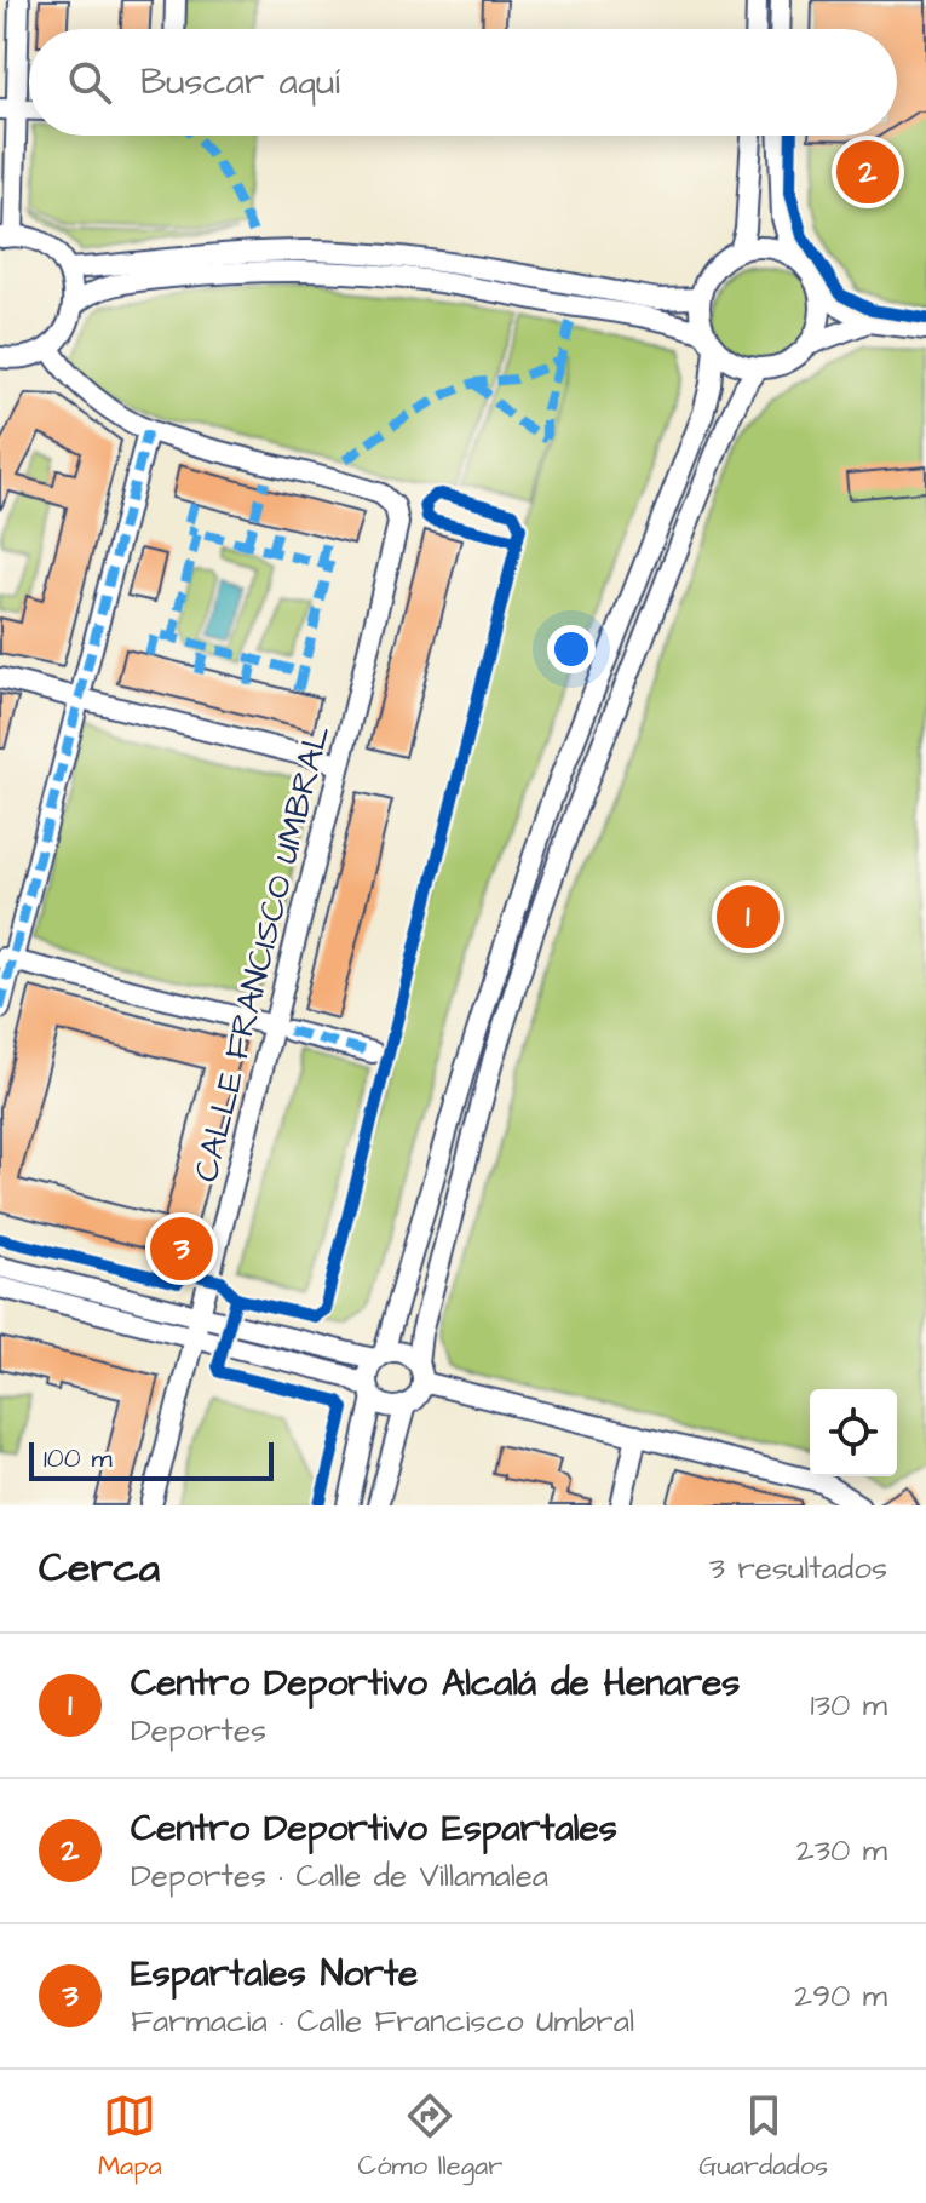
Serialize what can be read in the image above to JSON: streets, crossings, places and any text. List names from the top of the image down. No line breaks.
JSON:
{"streets":{"street":["CALLE FRANCISCO UMBRAL"]},"scale_bar":"100 m","page":{"search":"Buscar aquí","pins":["2","1","3"],"scale":"100 m","heading":["Cerca","3 resultados"],"list":[{"mark":"1","name":"Centro Deportivo Alcalá de Henares","note":"Deportes","value":"130 m"},{"mark":"2","name":"Centro Deportivo Espartales","note":"Deportes · Calle de Villamalea","value":"230 m"},{"mark":"3","name":"Espartales Norte","note":"Farmacia · Calle Francisco Umbral","value":"290 m"}],"nav":["Mapa","Cómo llegar","Guardados"]}}
